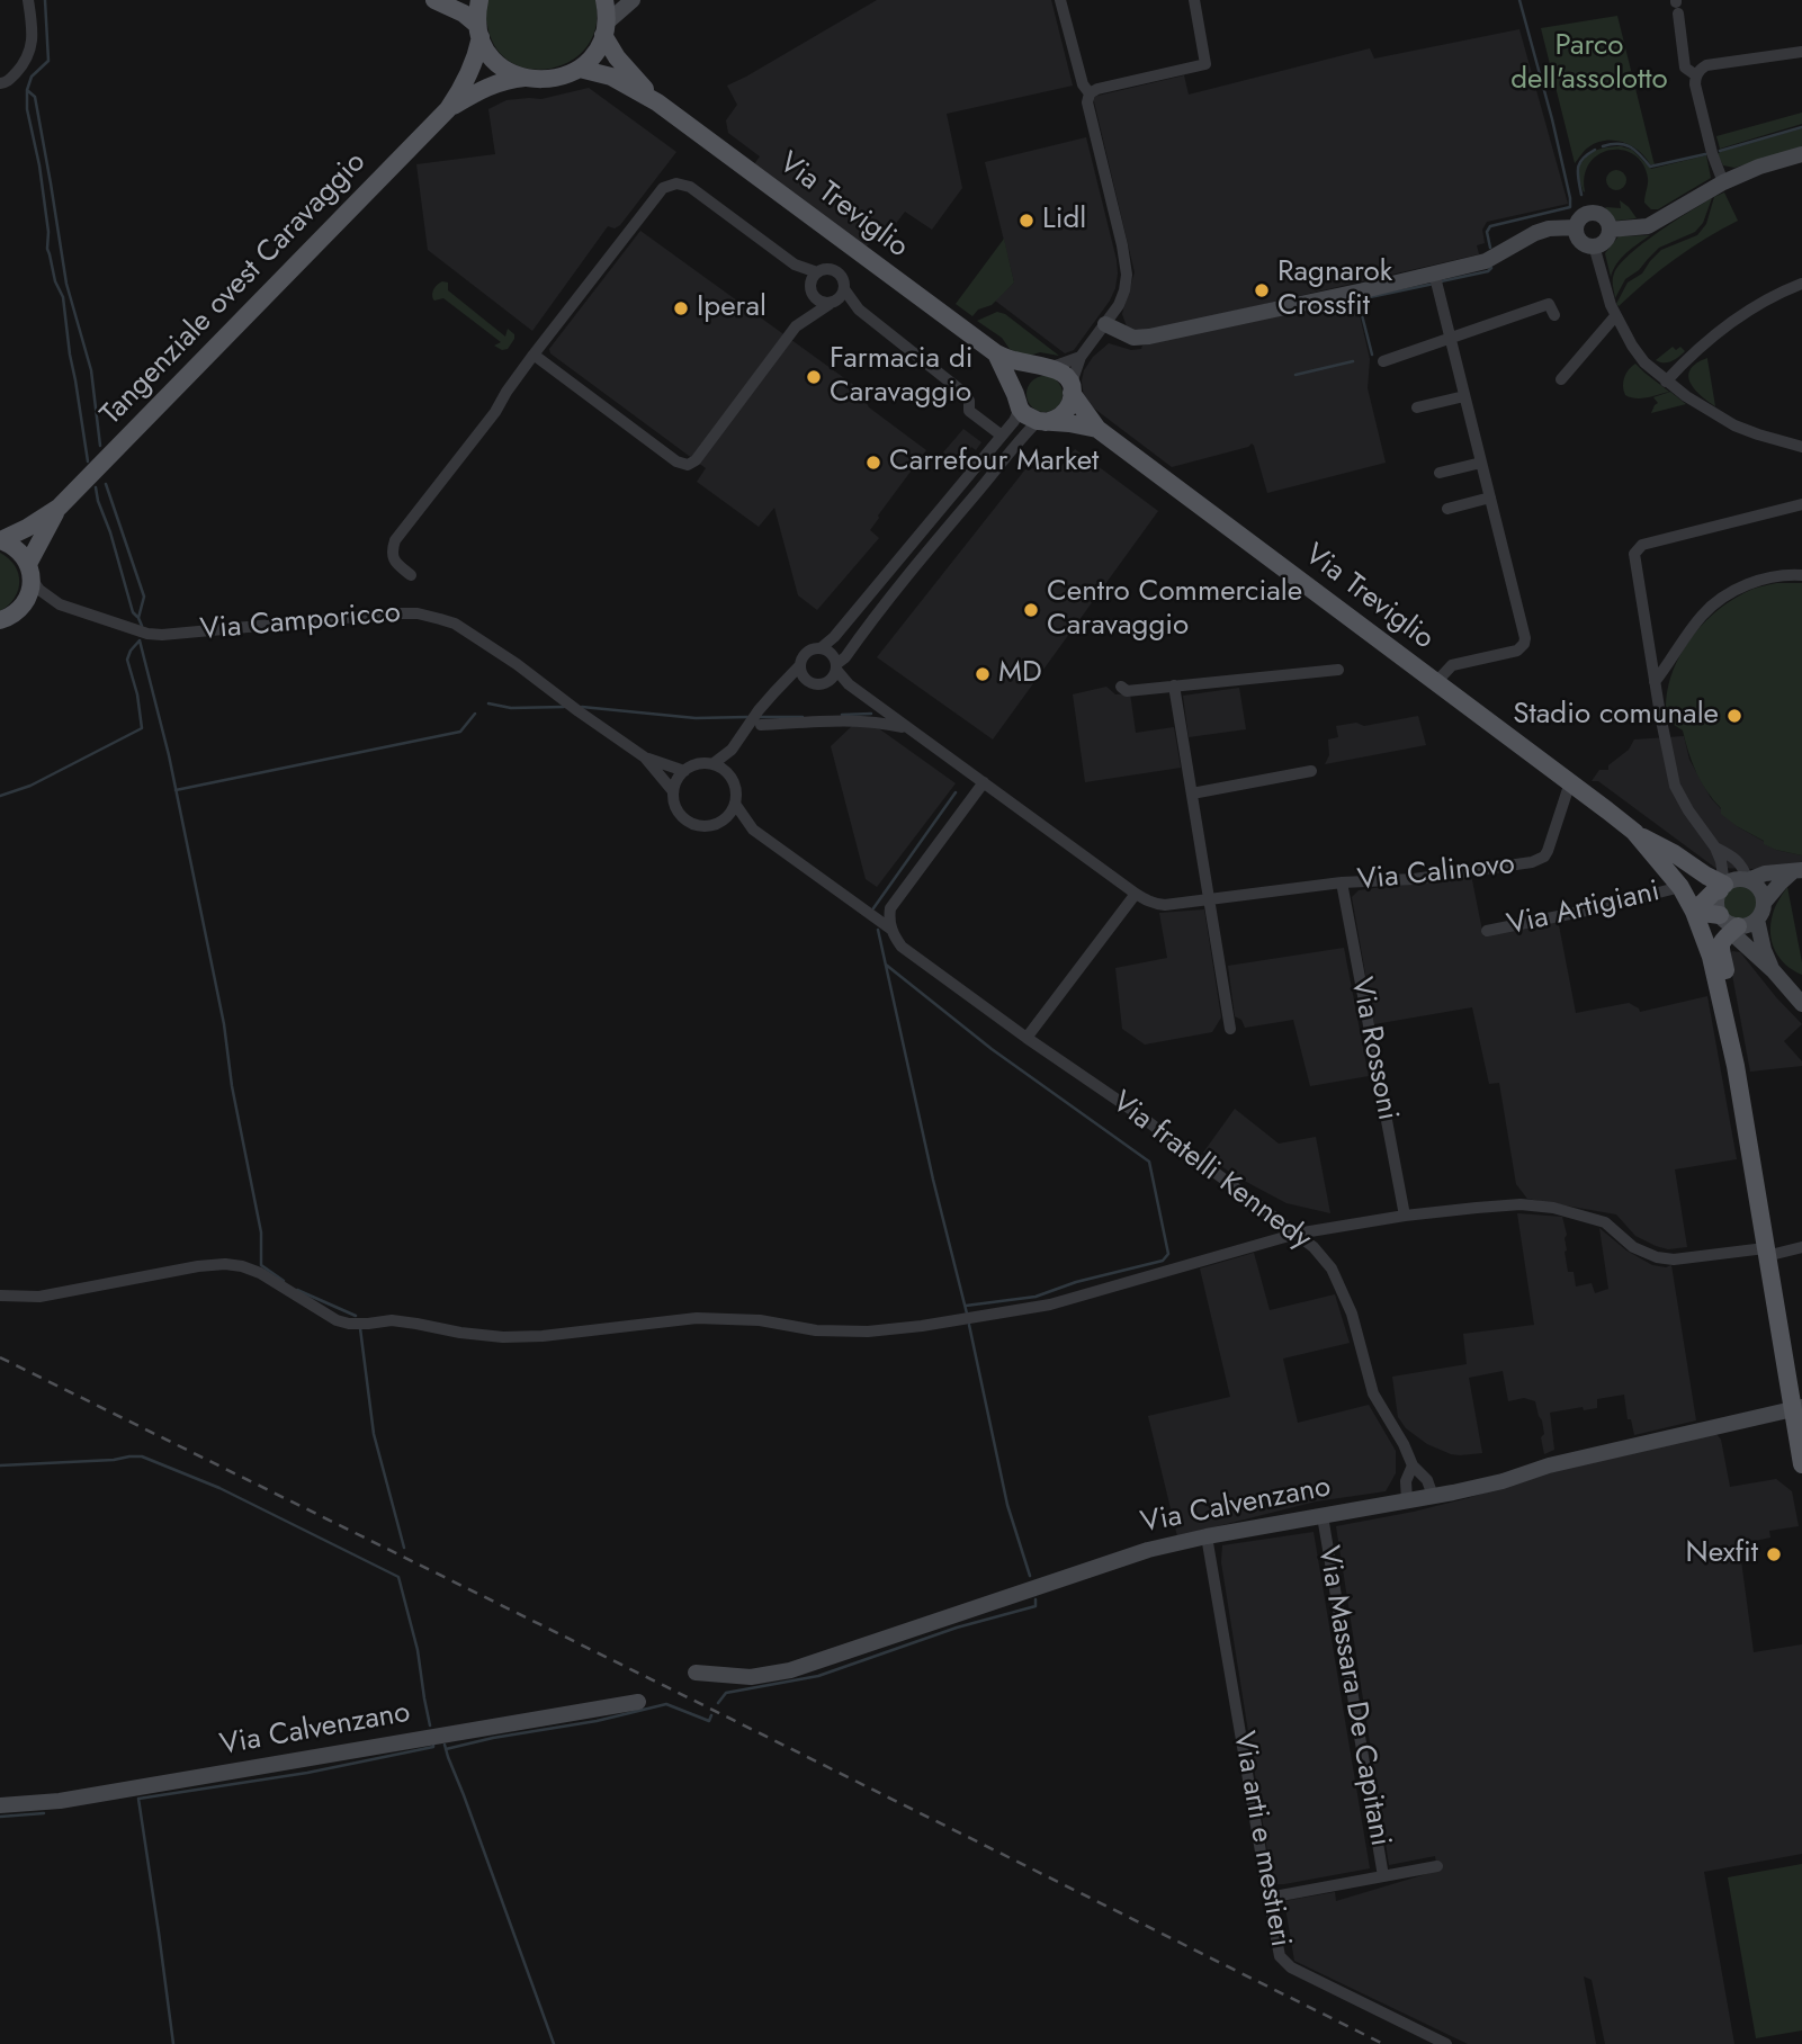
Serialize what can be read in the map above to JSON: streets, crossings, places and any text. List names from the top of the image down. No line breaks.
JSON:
{"streets":{"main road":["Via Treviglio","Tangenziale ovest Caravaggio"],"street":["Via Camporicco","Via Calinovo","Via Artigiani","Via Rossoni","Via fratelli Kennedy","Via Calvenzano","Via Massara De Capitani","Via arti e mestieri"]},"crossings":[["Via Treviglio","Tangenziale ovest Caravaggio"],["Via Treviglio","Via Calinovo"],["Tangenziale ovest Caravaggio","Via Camporicco"],["Via Calinovo","Via Rossoni"],["Via fratelli Kennedy","Via Calvenzano"],["Via Calvenzano","Via Massara De Capitani"],["Via Calvenzano","Via arti e mestieri"]],"parks":["Parco dell'assolotto"],"places":["Lidl","Ragnarok Crossfit","Iperal","Farmacia di Caravaggio","Carrefour Market","Centro Commerciale Caravaggio","MD","Stadio comunale","Nexfit"]}
